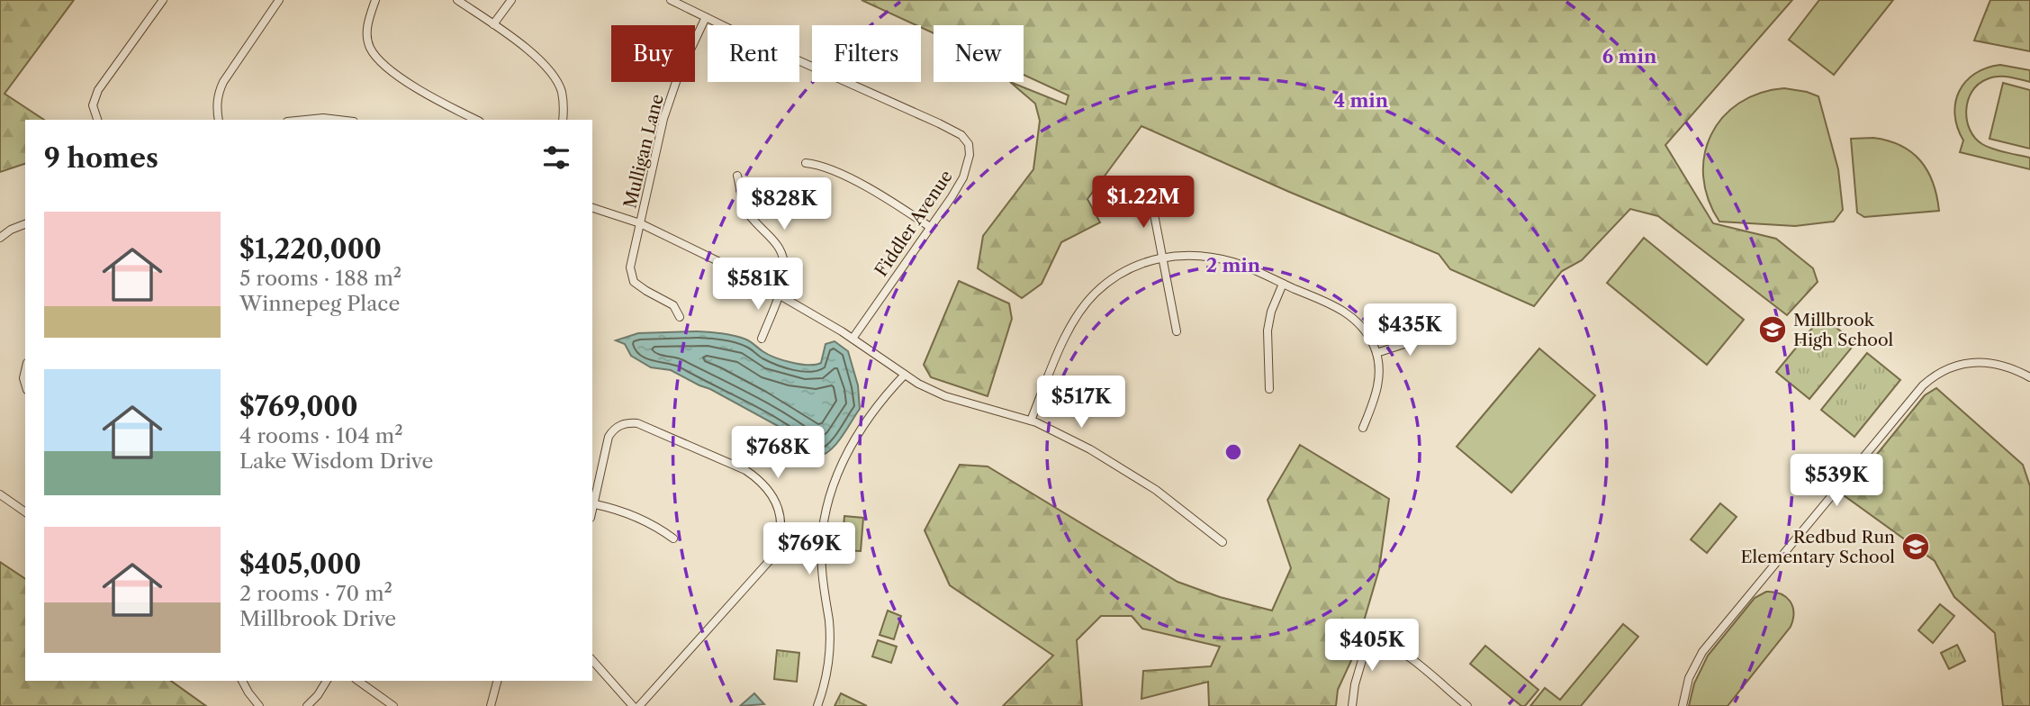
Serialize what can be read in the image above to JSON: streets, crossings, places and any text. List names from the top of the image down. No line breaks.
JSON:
{"streets":{"street":["Mulligan Lane","Fiddler Avenue"]},"crossings":[["Mulligan Lane","Fiddler Avenue"]],"places":{"school or university":["Millbrook High School","Redbud Run Elementary School"]},"page":{"chip":["Buy","Rent","Filters","New"],"heading":"9 homes","price":["$1.22M","$828K","$581K","$435K","$517K","$768K","$539K","$769K","$405K"],"list":[{"name":"$1,220,000","note":"5 rooms · 188 m² · Winnepeg Place"},{"name":"$769,000","note":"4 rooms · 104 m² · Lake Wisdom Drive"},{"name":"$405,000","note":"2 rooms · 70 m² · Millbrook Drive"}]},"rings":["6 min","4 min","2 min"]}
